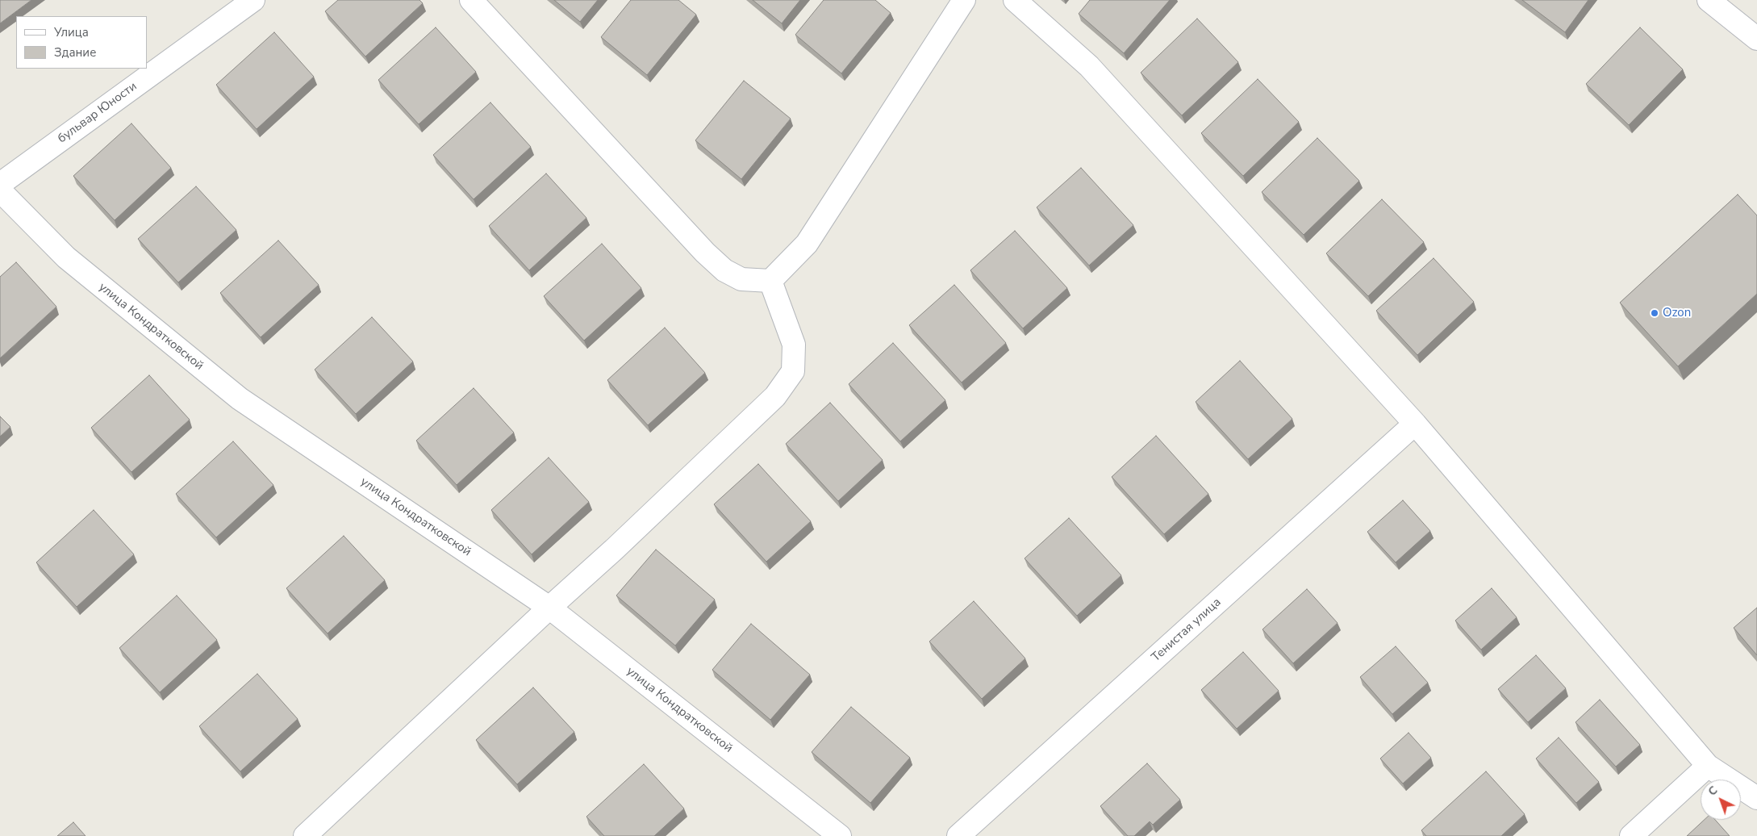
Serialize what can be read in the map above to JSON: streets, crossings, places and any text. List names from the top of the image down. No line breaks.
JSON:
{"streets":{"street":["бульвар Юности","улица Кондратковской","Тенистая улица"]},"places":["Ozon"],"legend":["Улица","Здание"],"north":"top left"}
